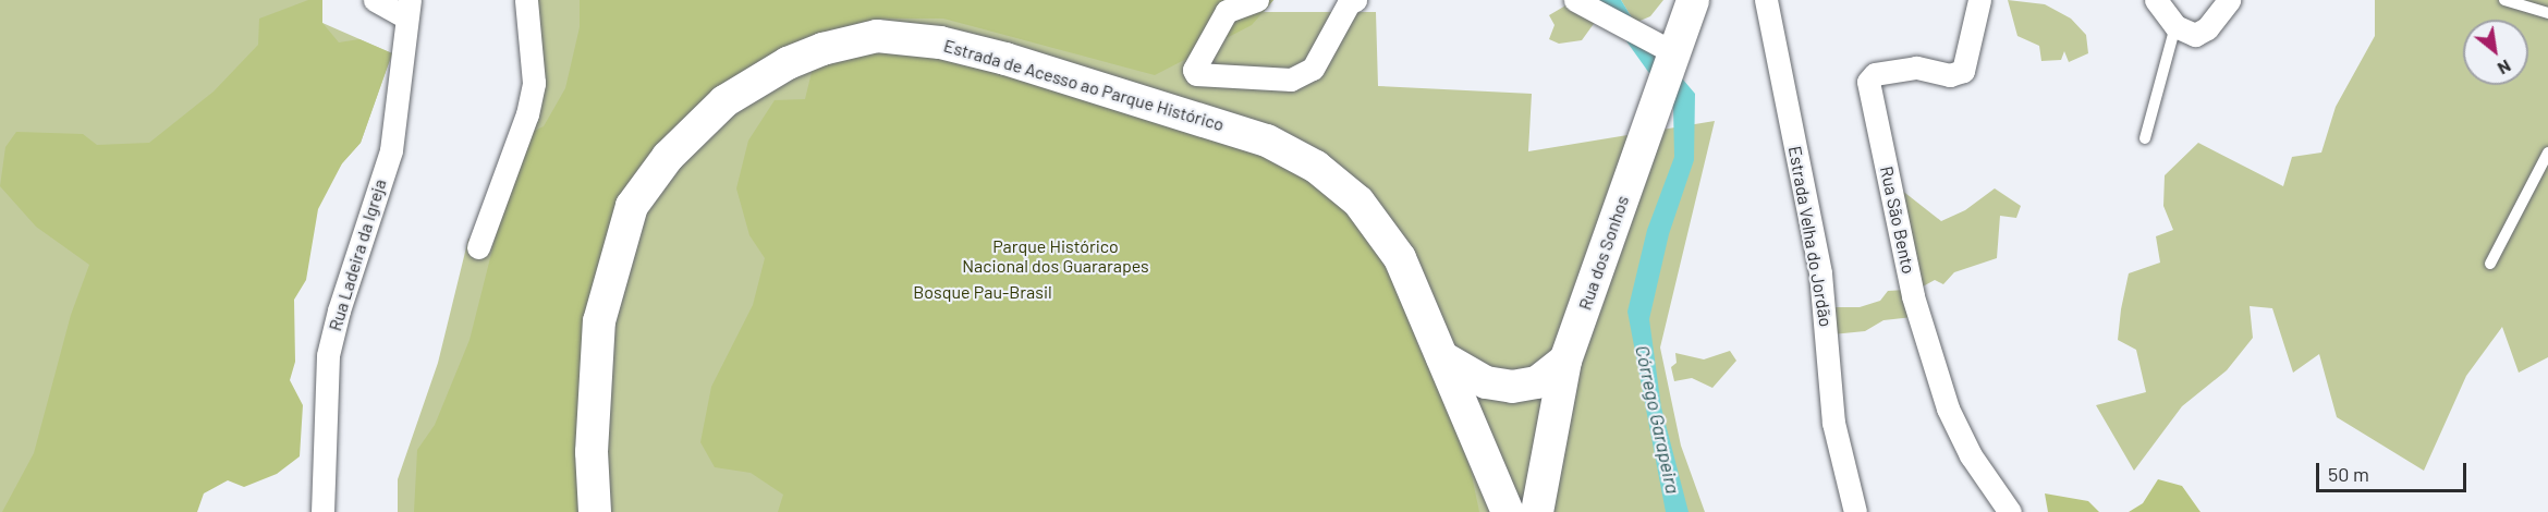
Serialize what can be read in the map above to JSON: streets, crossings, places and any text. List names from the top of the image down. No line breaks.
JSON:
{"streets":{"main road":["Estrada de Acesso ao Parque Histórico","Rua dos Sonhos"],"street":["Rua São Bento","Estrada Velha do Jordão","Rua Ladeira da Igreja"]},"water":["Córrego Garapeira"],"parks":["Parque Histórico Nacional dos Guararapes","Bosque Pau-Brasil"],"scale_bar":"50 m","north":"bottom right"}
